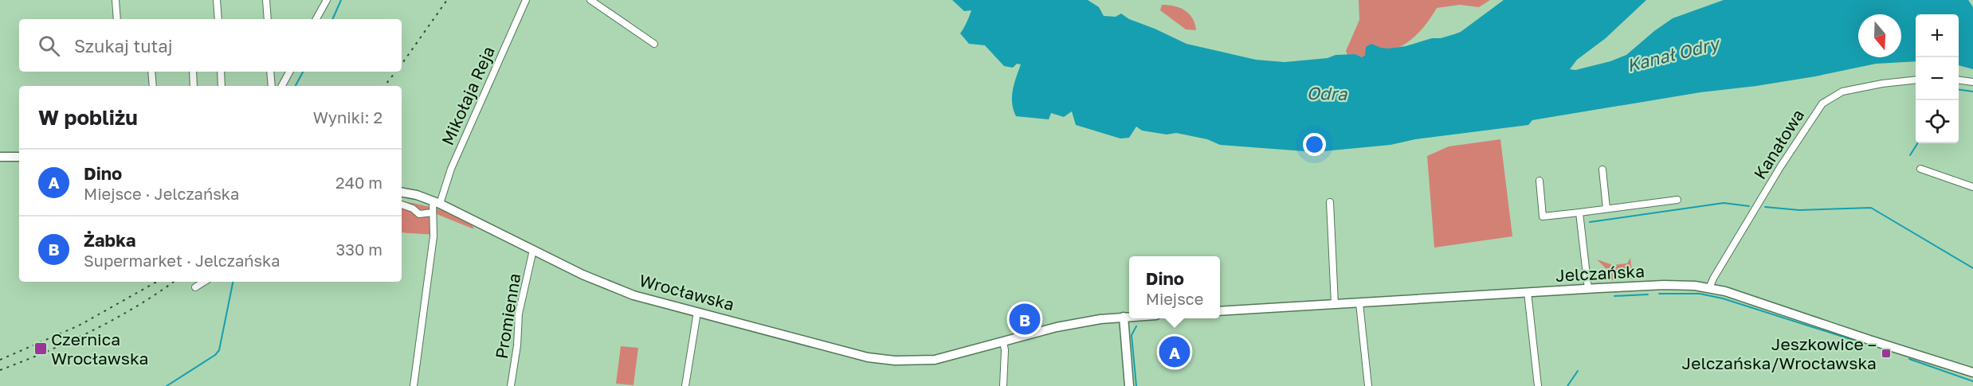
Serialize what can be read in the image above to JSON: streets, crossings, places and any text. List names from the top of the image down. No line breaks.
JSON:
{"streets":{"main road":["Jelczańska","Wrocławska"],"street":["Mikołaja Reja","Kanałowa","Promienna"]},"crossings":[["Mikołaja Reja","Wrocławska"],["Kanałowa","Jelczańska"],["Wrocławska","Promienna"]],"water":["Kanał Odry","Odra"],"places":{"transit":["Czernica Wrocławska","Jeszkowice – Jelczańska/Wrocławska"]},"north":"bottom","page":{"map_buttons":["+","−"],"search":"Szukaj tutaj","heading":["W pobliżu","Wyniki: 2"],"list":[{"mark":"A","name":"Dino","note":"Miejsce · Jelczańska","value":"240 m"},{"mark":"B","name":"Żabka","note":"Supermarket · Jelczańska","value":"330 m"}],"popup":["Dino","Miejsce"],"pins":["B","A"]}}
